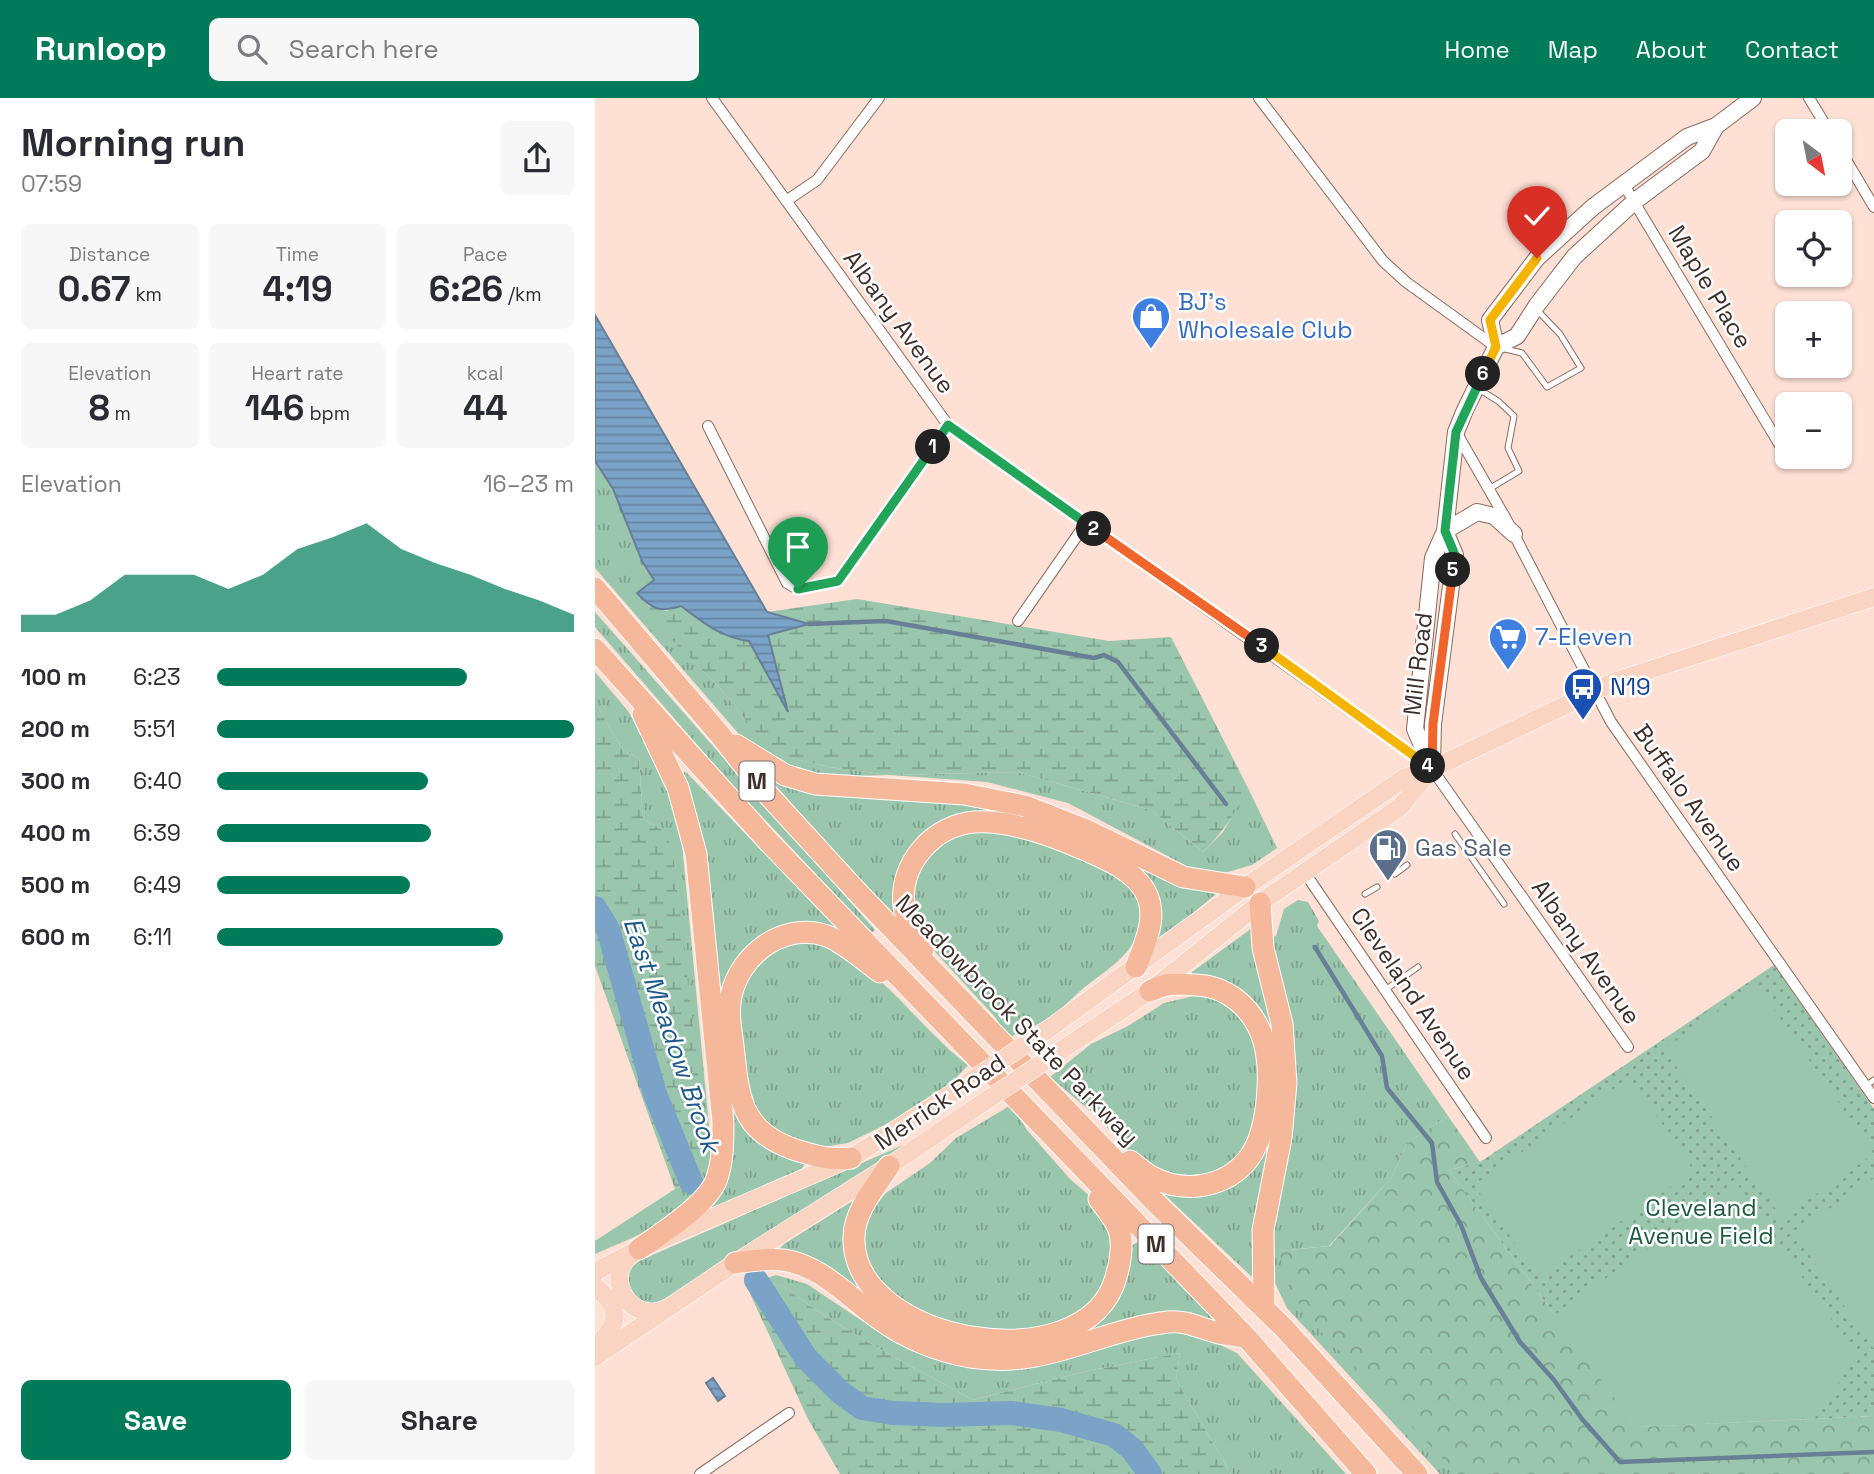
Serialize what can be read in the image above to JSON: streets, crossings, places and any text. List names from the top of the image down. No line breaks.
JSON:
{"streets":{"highway":["M","Meadowbrook State Parkway"],"main road":["Mill Road","Merrick Road"],"street":["Maple Place","Albany Avenue","Buffalo Avenue","Cleveland Avenue"]},"crossings":[["Maple Place","Mill Road"],["Albany Avenue","Mill Road"],["Albany Avenue","Merrick Road"],["Mill Road","Buffalo Avenue"],["Mill Road","Merrick Road"],["Buffalo Avenue","Merrick Road"],["Cleveland Avenue","Merrick Road"]],"water":["East Meadow Brook"],"parks":["Cleveland Avenue Field"],"places":{"shop":["BJ's Wholesale Club"],"supermarket":["7-Eleven"],"bus stop":["N19"],"fuel station":["Gas Sale"]},"north":"bottom right","page":{"header":"Runloop","search":"Search here","nav":["Home","Map","About","Contact"],"heading":["Morning run","07:59"],"map_buttons":["+","−"],"stats":[["Distance","0.67 km"],["Time","4:19"],["Pace","6:26 /km"],["Elevation","8 m"],["Heart rate","146 bpm"],["kcal","44"]],"pins":["6","1","2","5","3","4"],"chart":["Elevation","16–23 m"],"list":[{"name":"100 m","note":"6:23"},{"name":"200 m","note":"5:51"},{"name":"300 m","note":"6:40"},{"name":"400 m","note":"6:39"},{"name":"500 m","note":"6:49"},{"name":"600 m","note":"6:11"}],"buttons":["Save","Share"]}}
